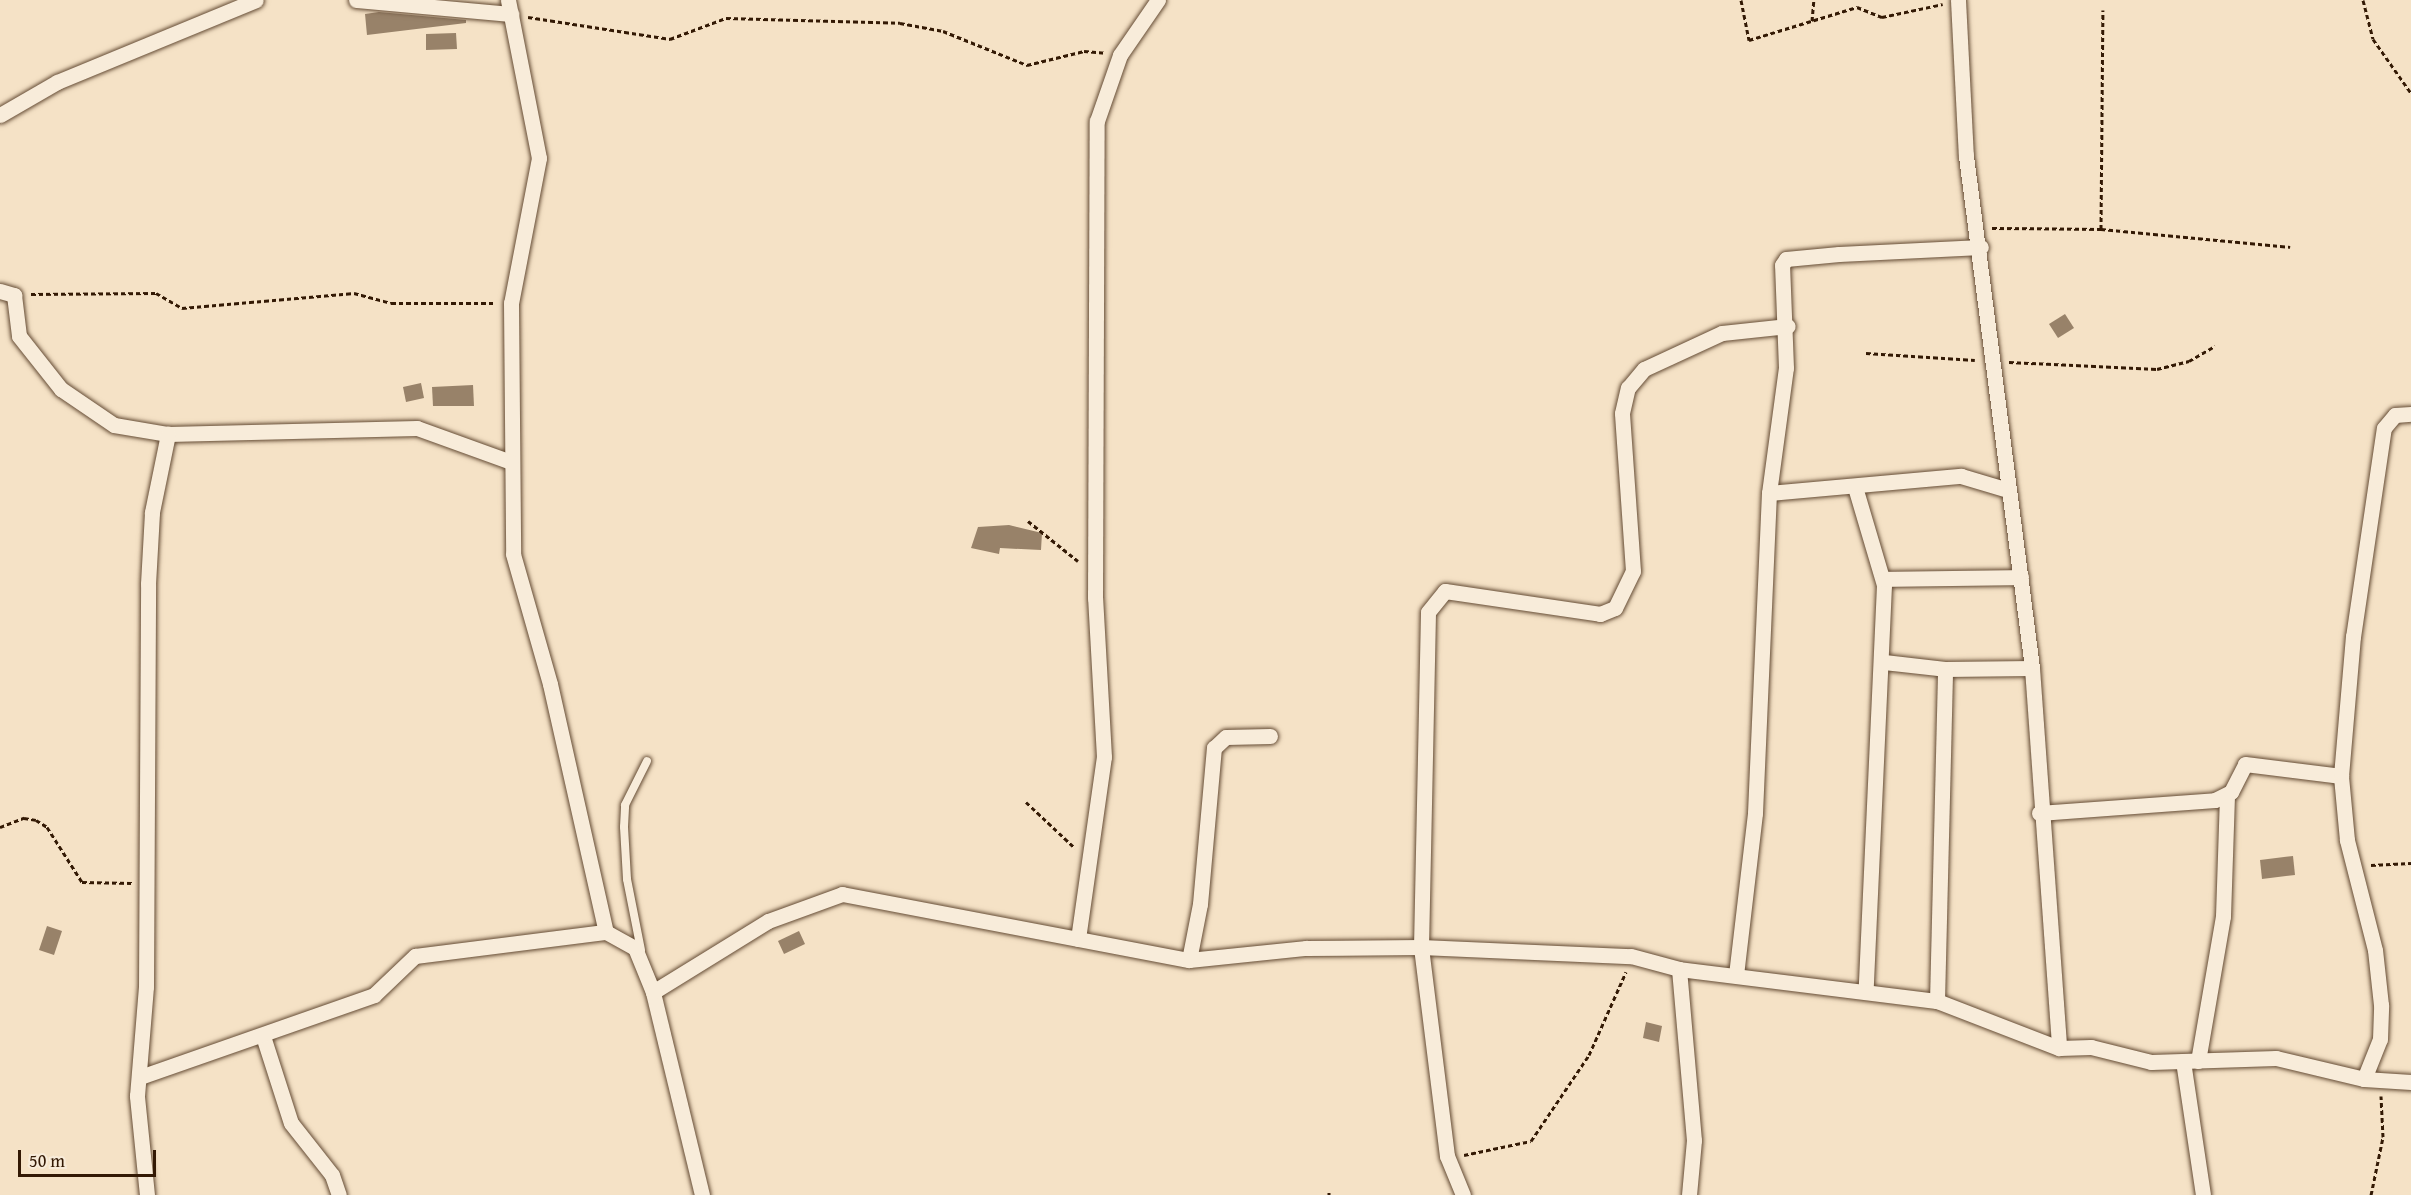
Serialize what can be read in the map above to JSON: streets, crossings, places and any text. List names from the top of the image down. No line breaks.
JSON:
{"scale_bar":"50 m"}
